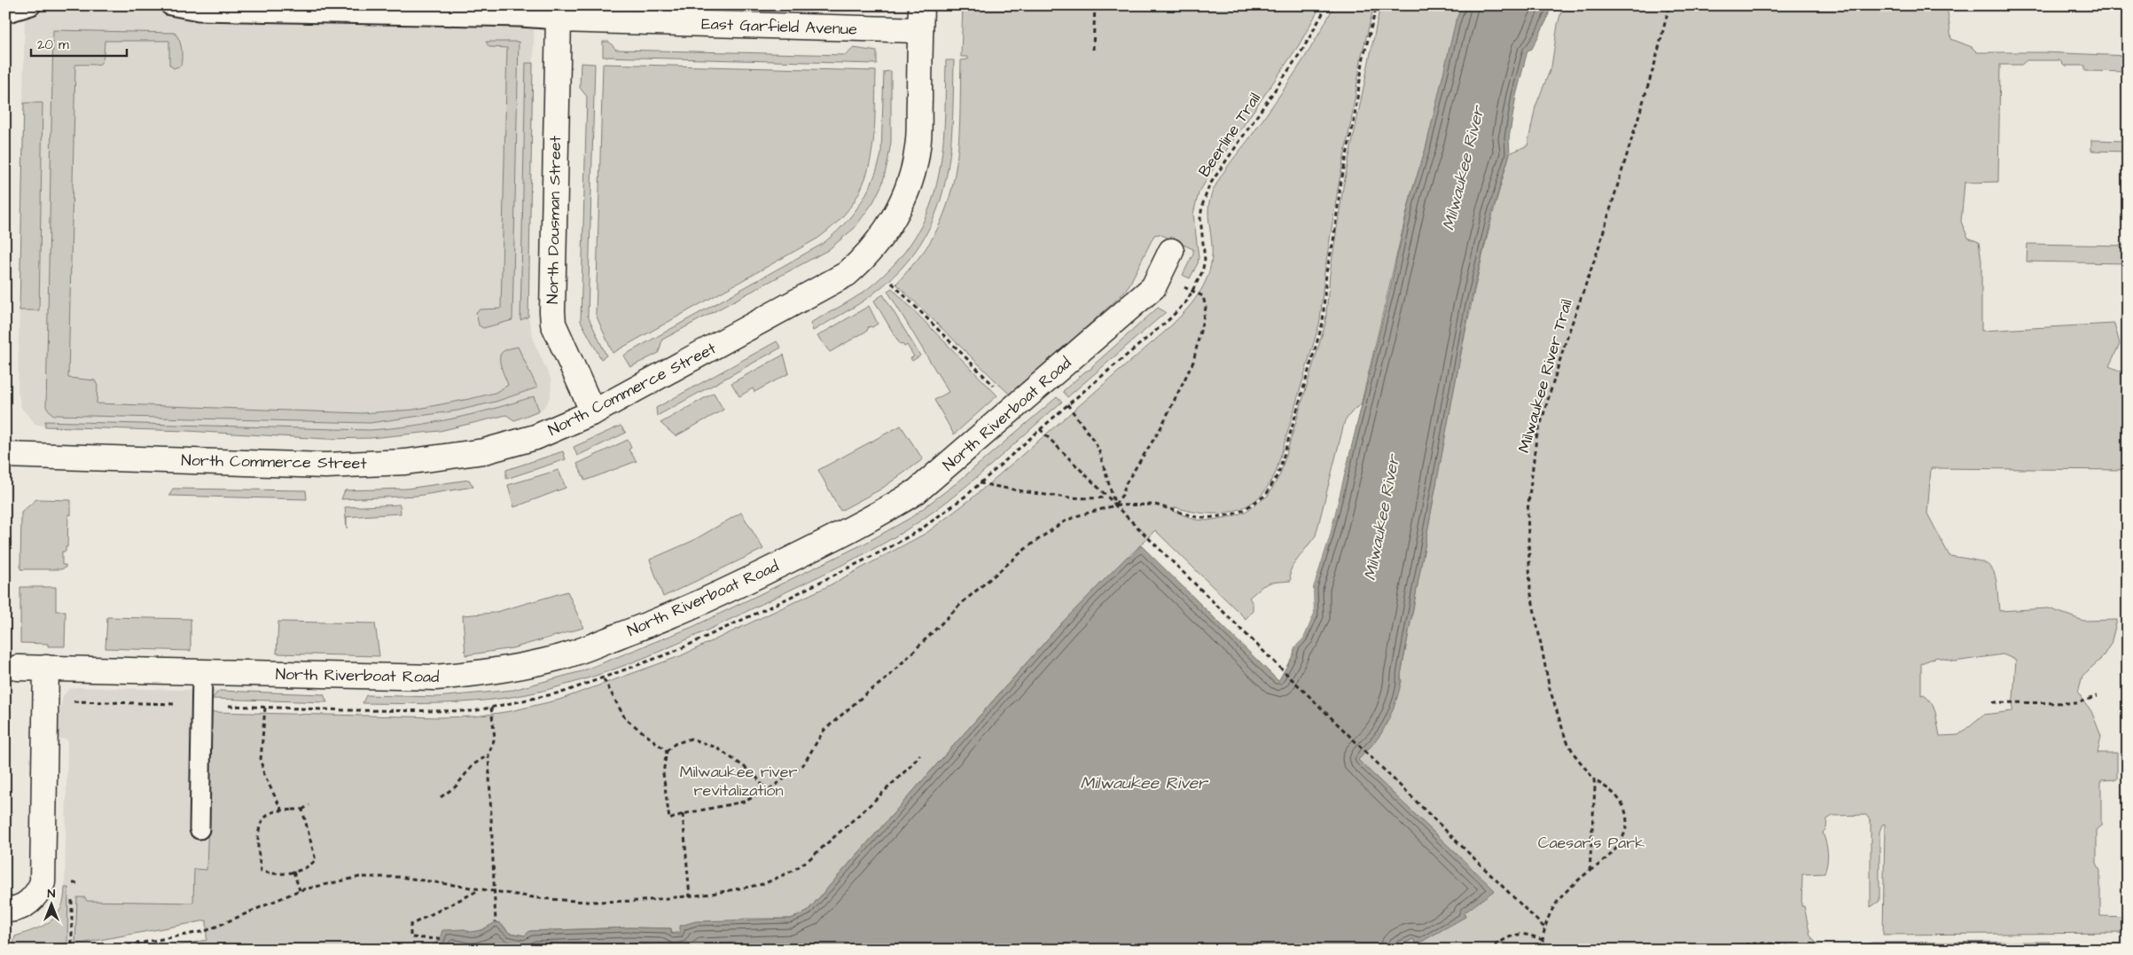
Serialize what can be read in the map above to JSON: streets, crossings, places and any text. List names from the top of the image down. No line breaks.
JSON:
{"streets":{"street":["East Garfield Avenue","North Dousman Street","North Commerce Street","North Riverboat Road"],"path":["Beerline Trail","Milwaukee River Trail"]},"crossings":[["East Garfield Avenue","North Dousman Street"],["East Garfield Avenue","North Commerce Street"],["North Dousman Street","North Commerce Street"]],"water":["Milwaukee River"],"parks":["Milwaukee river revitalization","Caesar's Park"],"scale_bar":"20 m","north":"top"}
